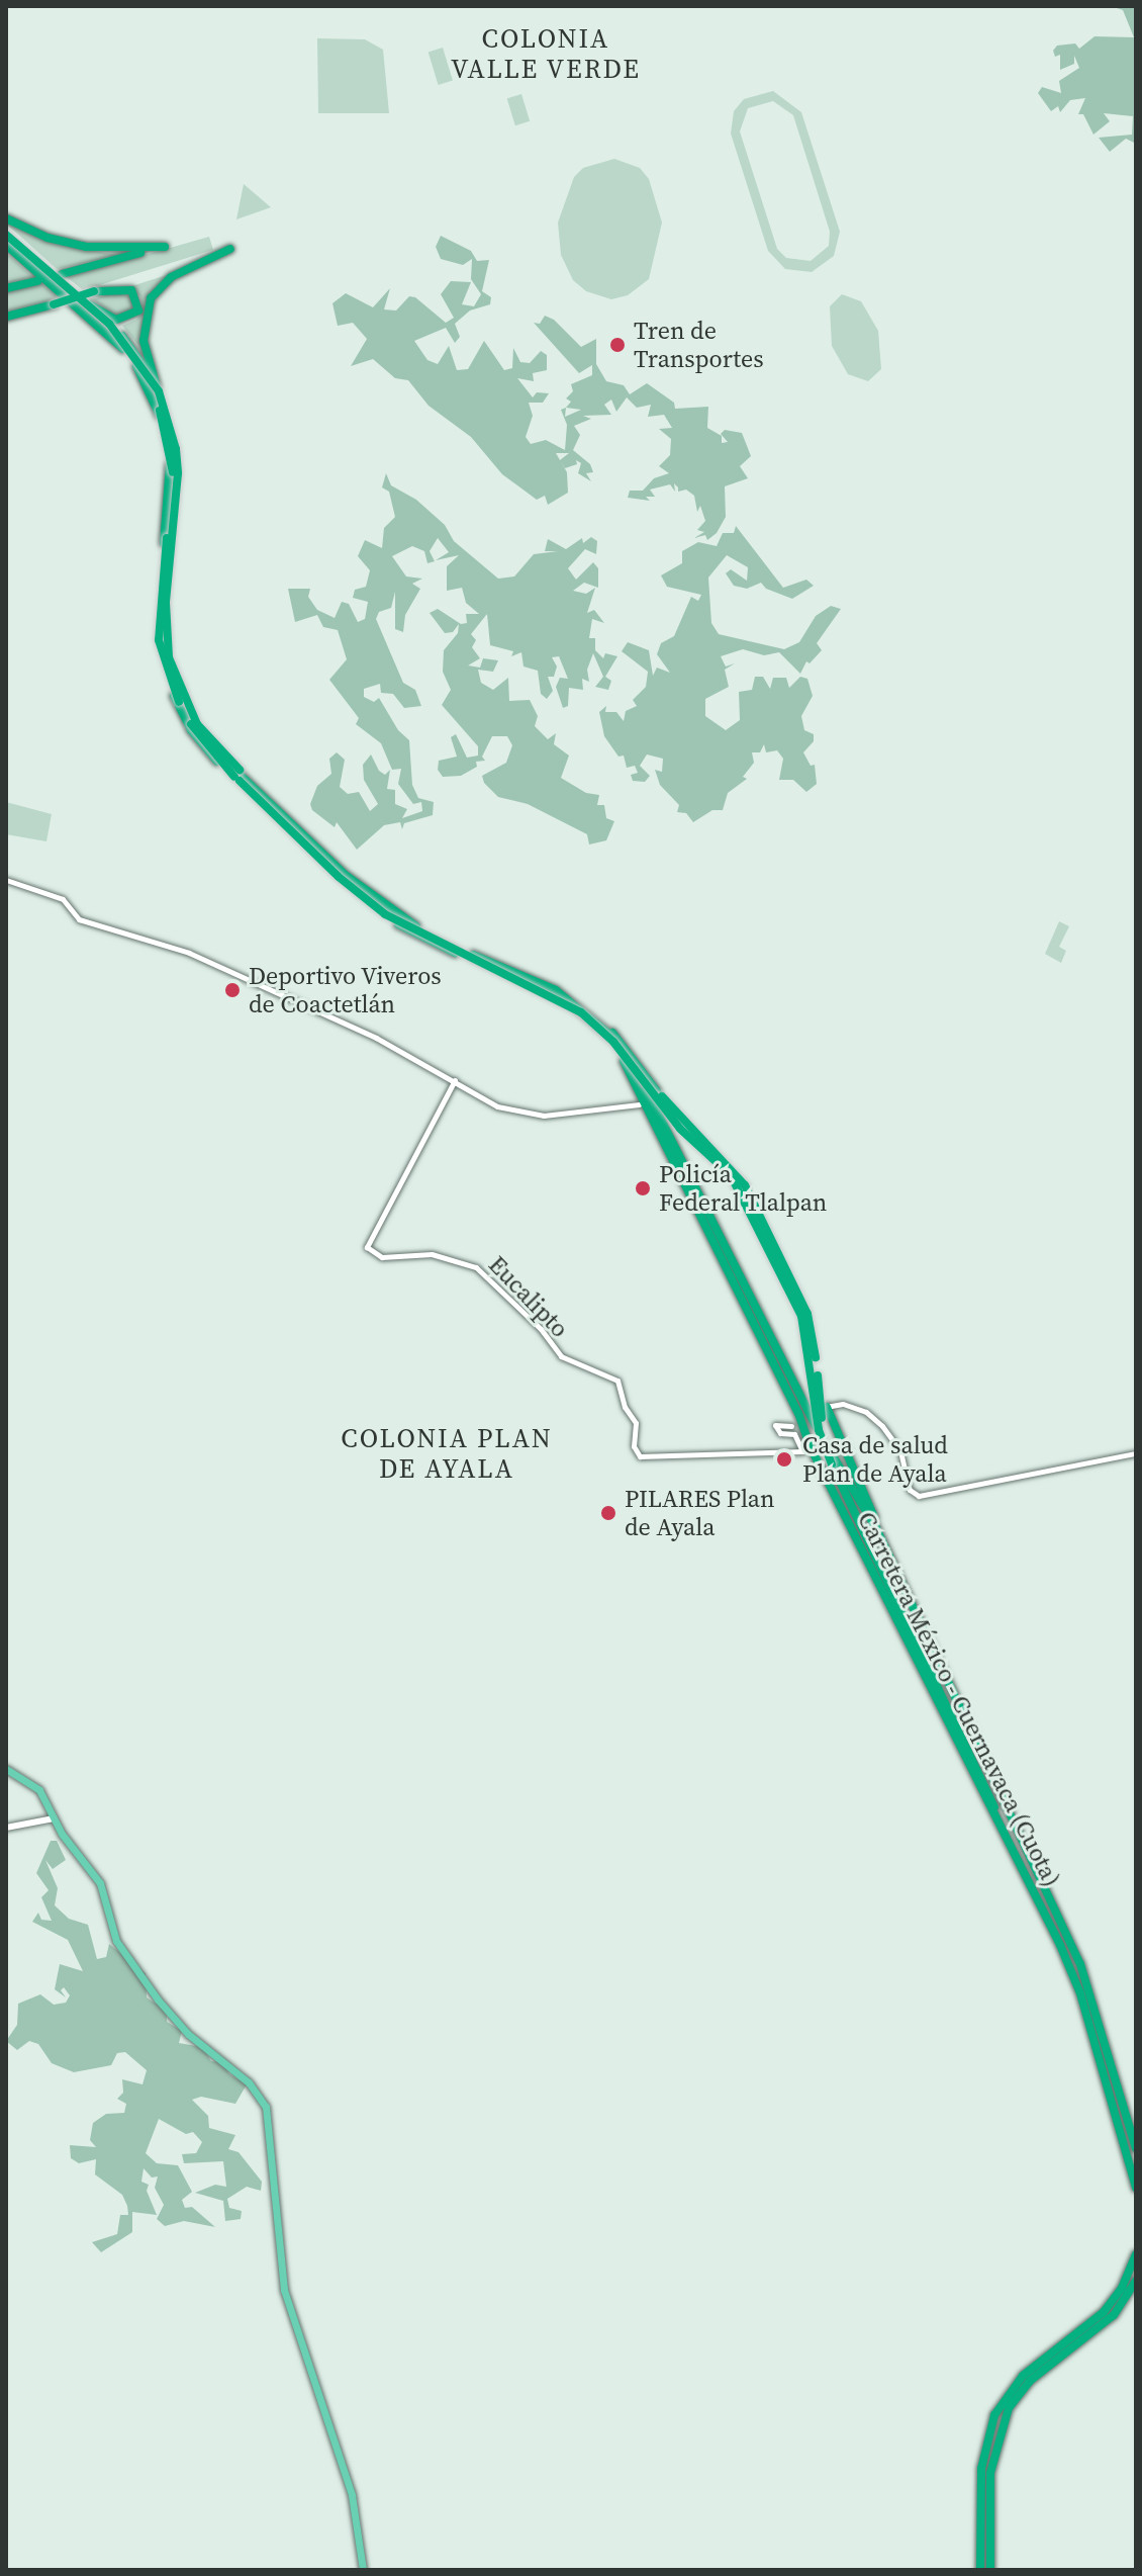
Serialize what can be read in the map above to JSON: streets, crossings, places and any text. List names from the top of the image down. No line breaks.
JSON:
{"streets":{"highway":["Carretera México - Cuernavaca (Cuota)"],"street":["Eucalipto"]},"districts":["COLONIA VALLE VERDE","COLONIA PLAN DE AYALA"],"places":["Tren de Transportes","Deportivo Viveros de Coactetlán","Policía Federal Tlalpan","Casa de salud Plan de Ayala","PILARES Plan de Ayala"]}
